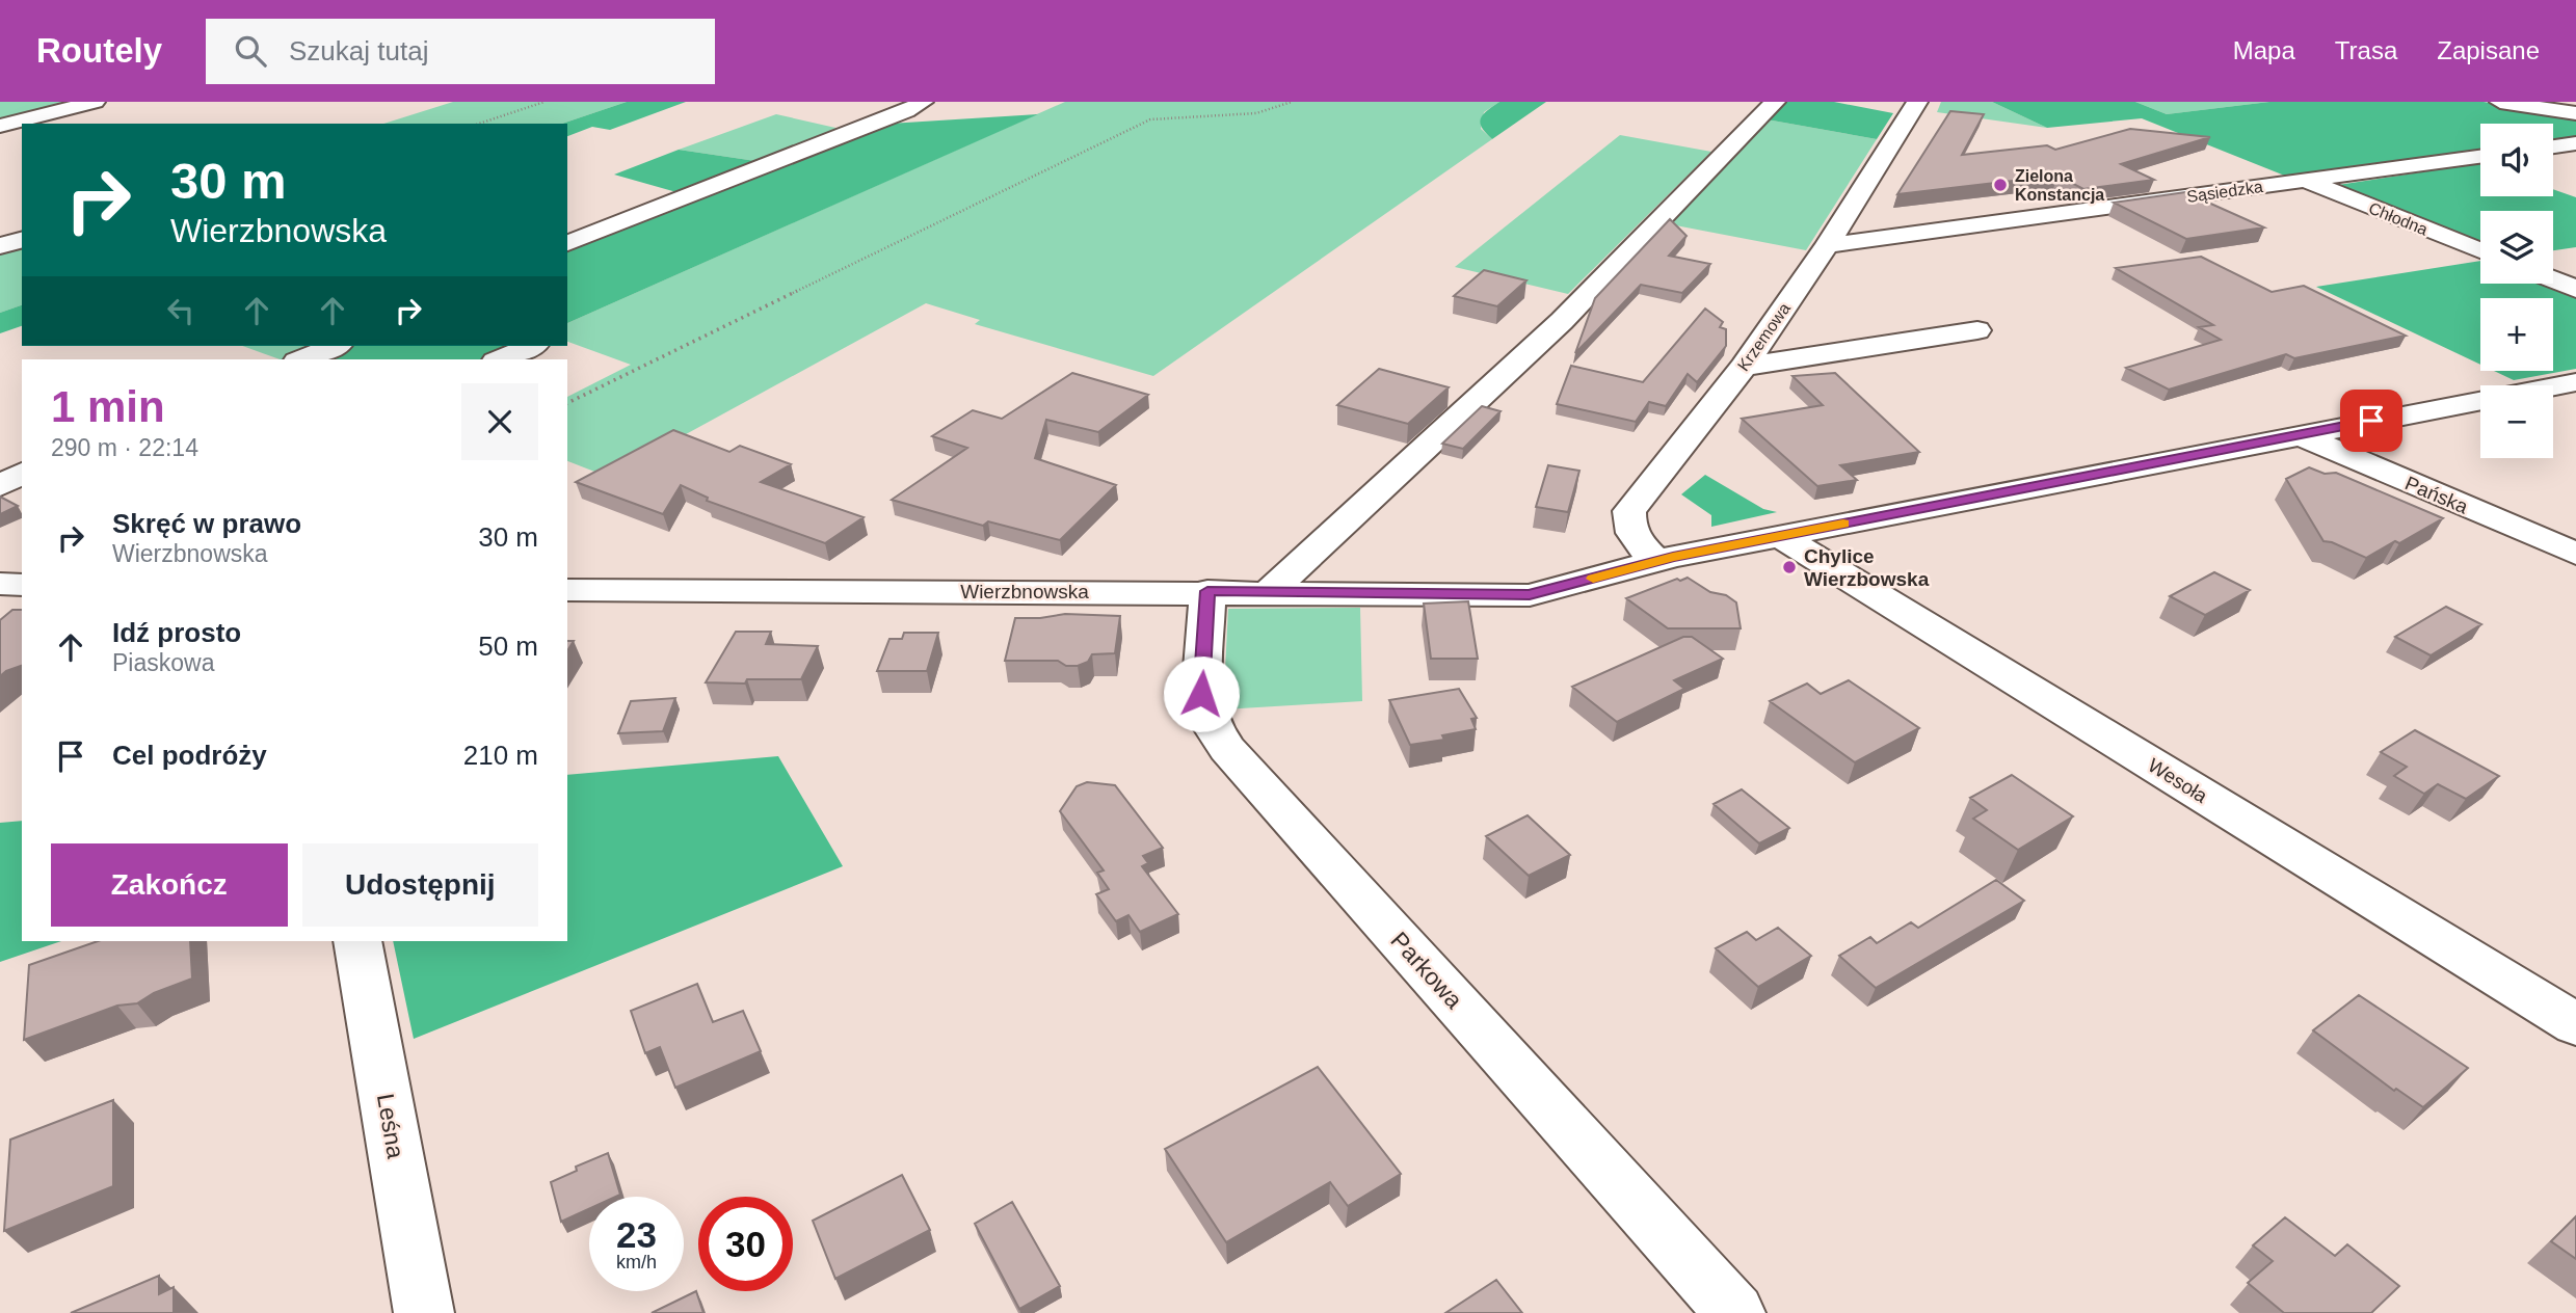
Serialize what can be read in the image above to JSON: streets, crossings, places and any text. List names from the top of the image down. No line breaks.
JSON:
{"streets":{"street":["Sąsiedzka","Chłodna","Krzemowa","Pańska","Wierzbnowska","Wesoła","Parkowa","Leśna"]},"crossings":[["Sąsiedzka","Chłodna"],["Sąsiedzka","Krzemowa"],["Krzemowa","Wierzbnowska"],["Pańska","Wierzbnowska"],["Wierzbnowska","Wesoła"],["Wierzbnowska","Parkowa"]],"places":["Zielona Konstancja","Chylice Wierzbowska"],"page":{"header":"Routely","search":"Szukaj tutaj","nav":["Mapa","Trasa","Zapisane"],"map_buttons":["+","−"],"turn":["30 m","Wierzbnowska"],"heading":["1 min","290 m · 22:14"],"list":[{"name":"Skręć w prawo","note":"Wierzbnowska","value":"30 m"},{"name":"Idź prosto","note":"Piaskowa","value":"50 m"},{"name":"Cel podróży","value":"210 m"}],"buttons":["Zakończ","Udostępnij"],"speed":"23 km/h","limit":"30"}}
